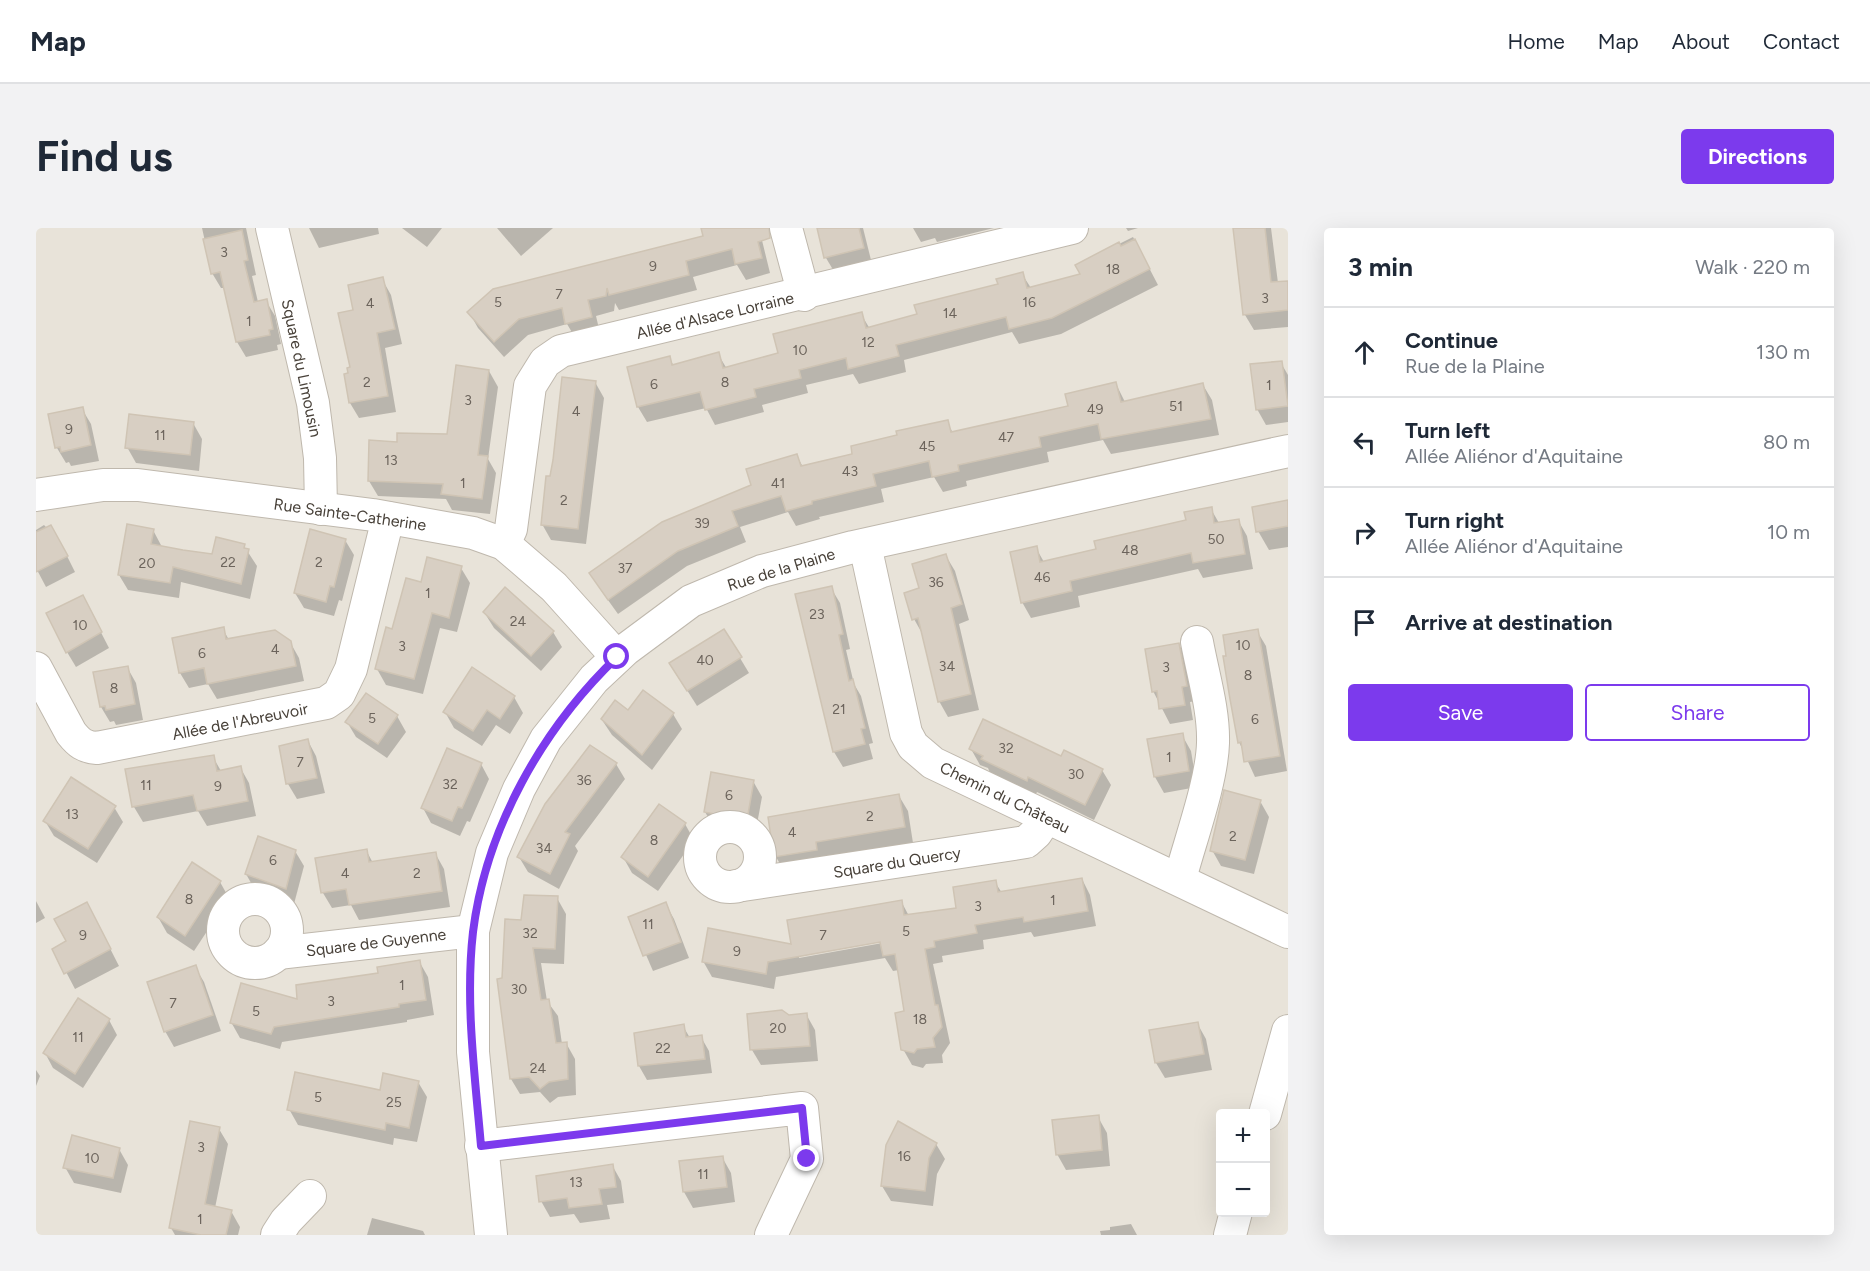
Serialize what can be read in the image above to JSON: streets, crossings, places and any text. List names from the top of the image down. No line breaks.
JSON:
{"streets":{"street":["Allée d'Alsace Lorraine","Square du Limousin","Rue Sainte-Catherine","Rue de la Plaine","Allée de l'Abreuvoir","Chemin du Château","Square du Quercy","Square de Guyenne"]},"crossings":[["Allée d'Alsace Lorraine","Rue Sainte-Catherine"],["Square du Limousin","Rue Sainte-Catherine"],["Rue Sainte-Catherine","Rue de la Plaine"],["Rue Sainte-Catherine","Allée de l'Abreuvoir"],["Rue de la Plaine","Chemin du Château"],["Rue de la Plaine","Square de Guyenne"],["Chemin du Château","Square du Quercy"]],"house_numbers":["3","9","18","7","3","5","16","4","14","1","12","10","2","8","6","1","3","51","49","4","9","11","47","45","13","43","1","41","2","39","50","48","22","2","20","37","46","36","1","23","24","10","10","3","4","6","40","34","3","8","8","21","5","6","32","1","7","30","36","32","11","9","6","13","2","4","2","8","34","6","4","2","8","1","3","11","5","32","9","7","9","1","30","3","7","5","18","20","11","22","24","5","25","3","16","10","11","13","1"],"page":{"header":"Map","nav":["Home","Map","About","Contact"],"buttons":["Directions",["Save","Share"]],"title":"Find us","heading":["3 min","Walk · 220 m"],"list":[["Continue","Rue de la Plaine","130 m"],["Turn left","Allée Aliénor d'Aquitaine","80 m"],["Turn right","Allée Aliénor d'Aquitaine","10 m"],"Arrive at destination"],"map_buttons":["+","−"]}}
